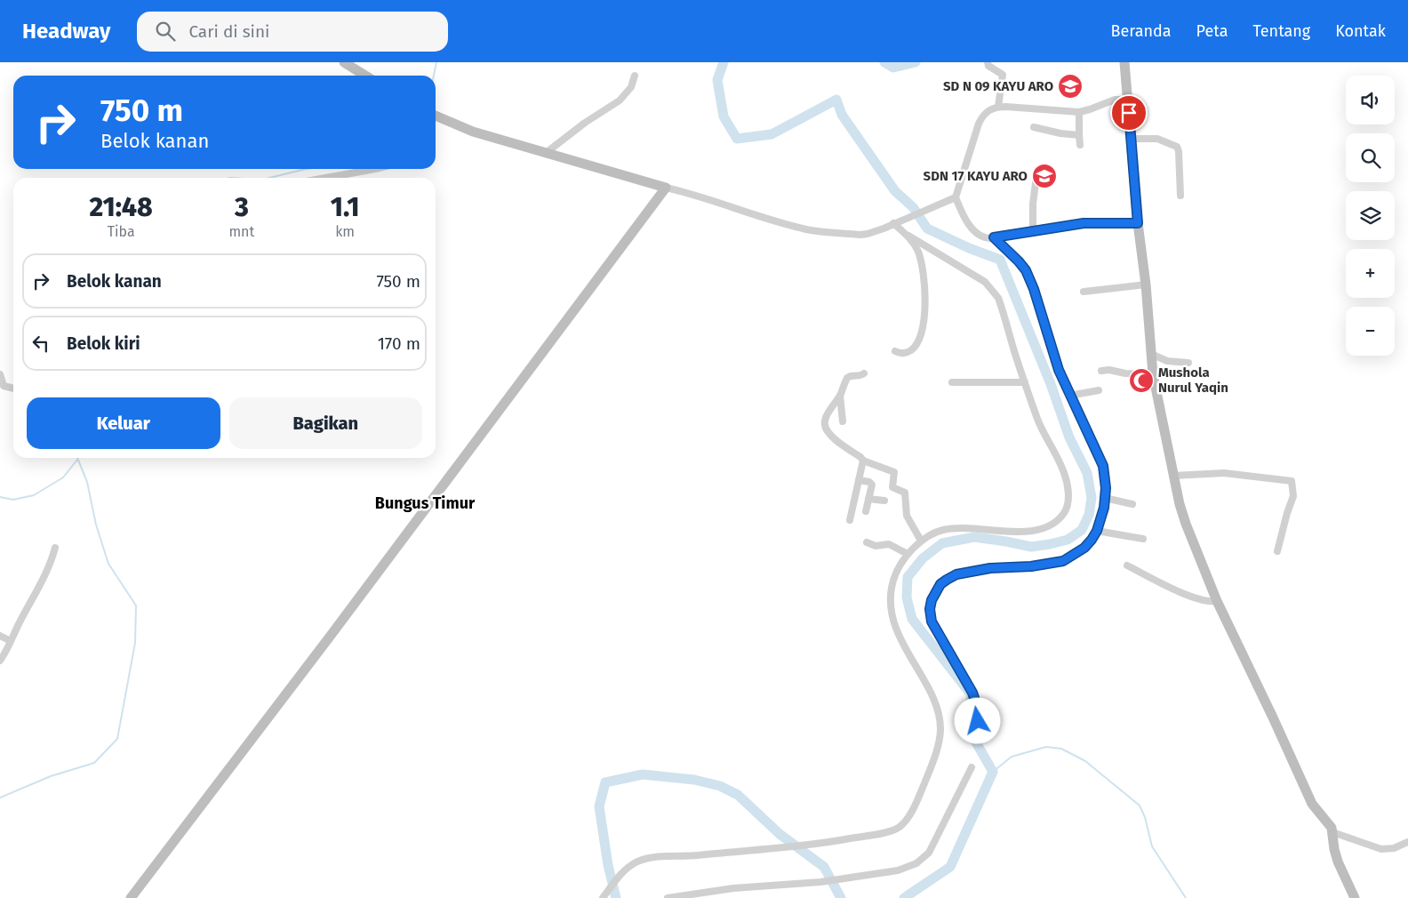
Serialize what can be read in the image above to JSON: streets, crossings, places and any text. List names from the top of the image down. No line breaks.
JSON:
{"districts":["Bungus Timur"],"places":{"school or university":["SD N 09 KAYU ARO","SDN 17 KAYU ARO"],"mosque":["Mushola Nurul Yaqin"]},"page":{"header":"Headway","search":"Cari di sini","nav":["Beranda","Peta","Tentang","Kontak"],"map_buttons":["+","−"],"turn":["750 m","Belok kanan"],"eta":["21:48","Tiba","3","mnt","1.1","km"],"list":[{"name":"Belok kanan","value":"750 m"},{"name":"Belok kiri","value":"170 m"}],"buttons":["Keluar","Bagikan"]}}
